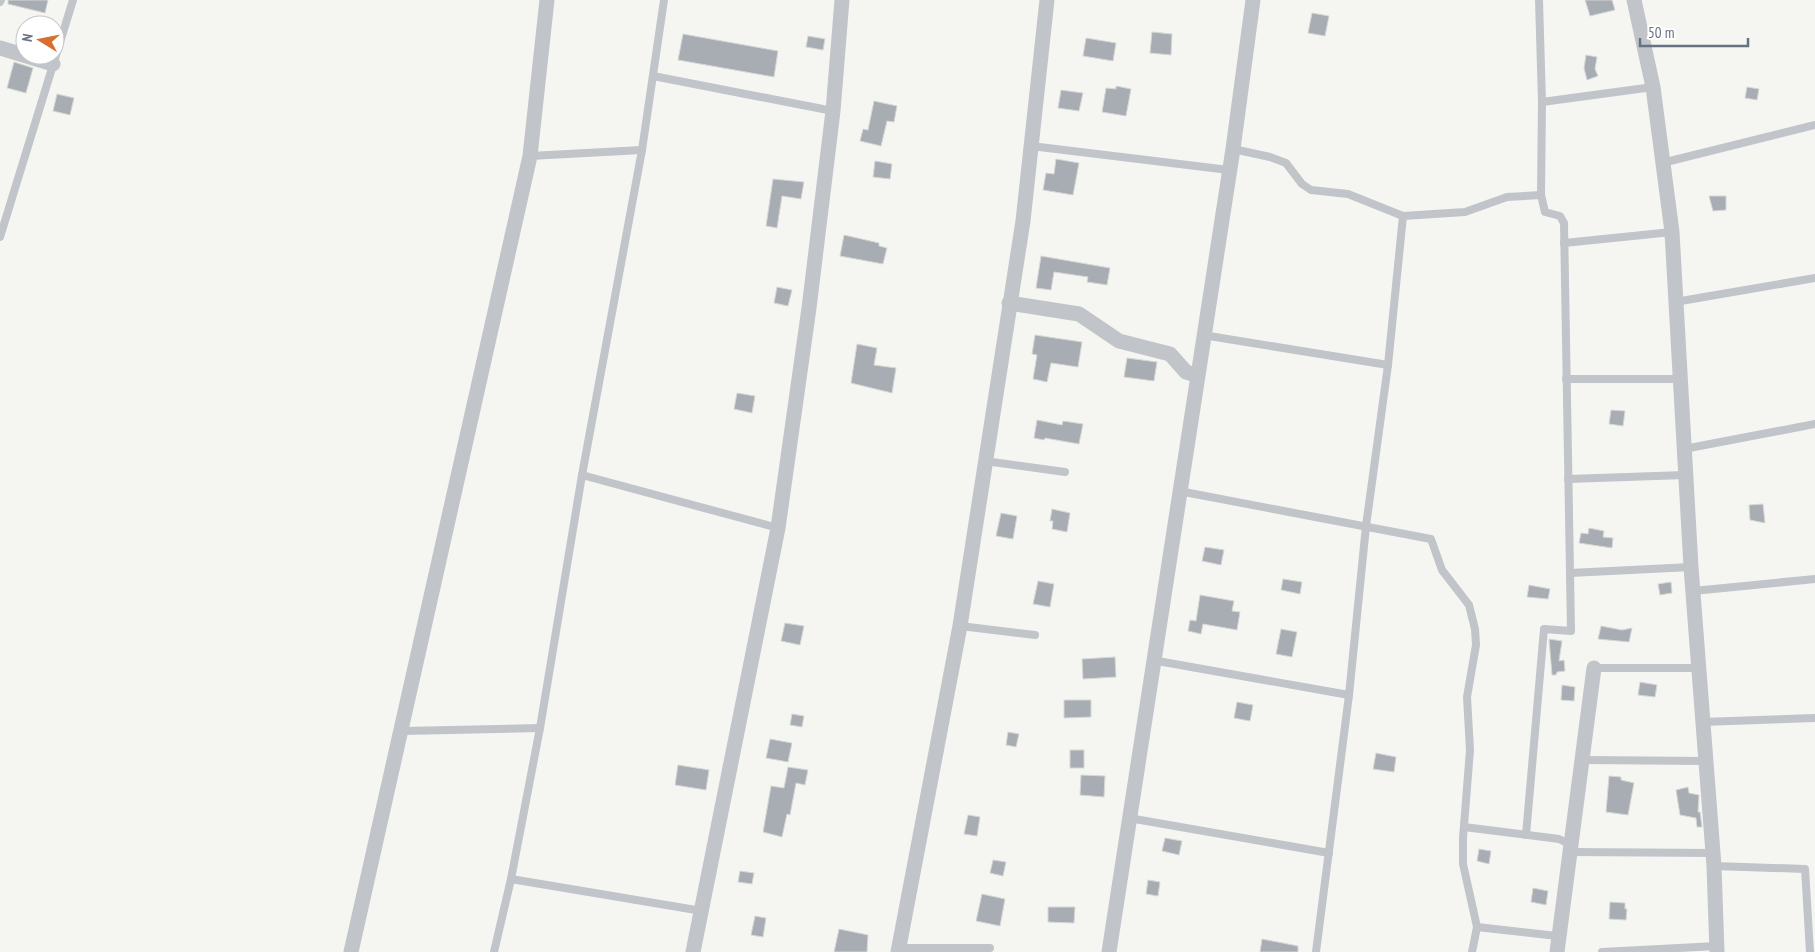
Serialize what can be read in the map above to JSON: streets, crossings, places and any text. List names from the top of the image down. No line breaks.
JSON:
{"scale_bar":"50 m","north":"left"}
